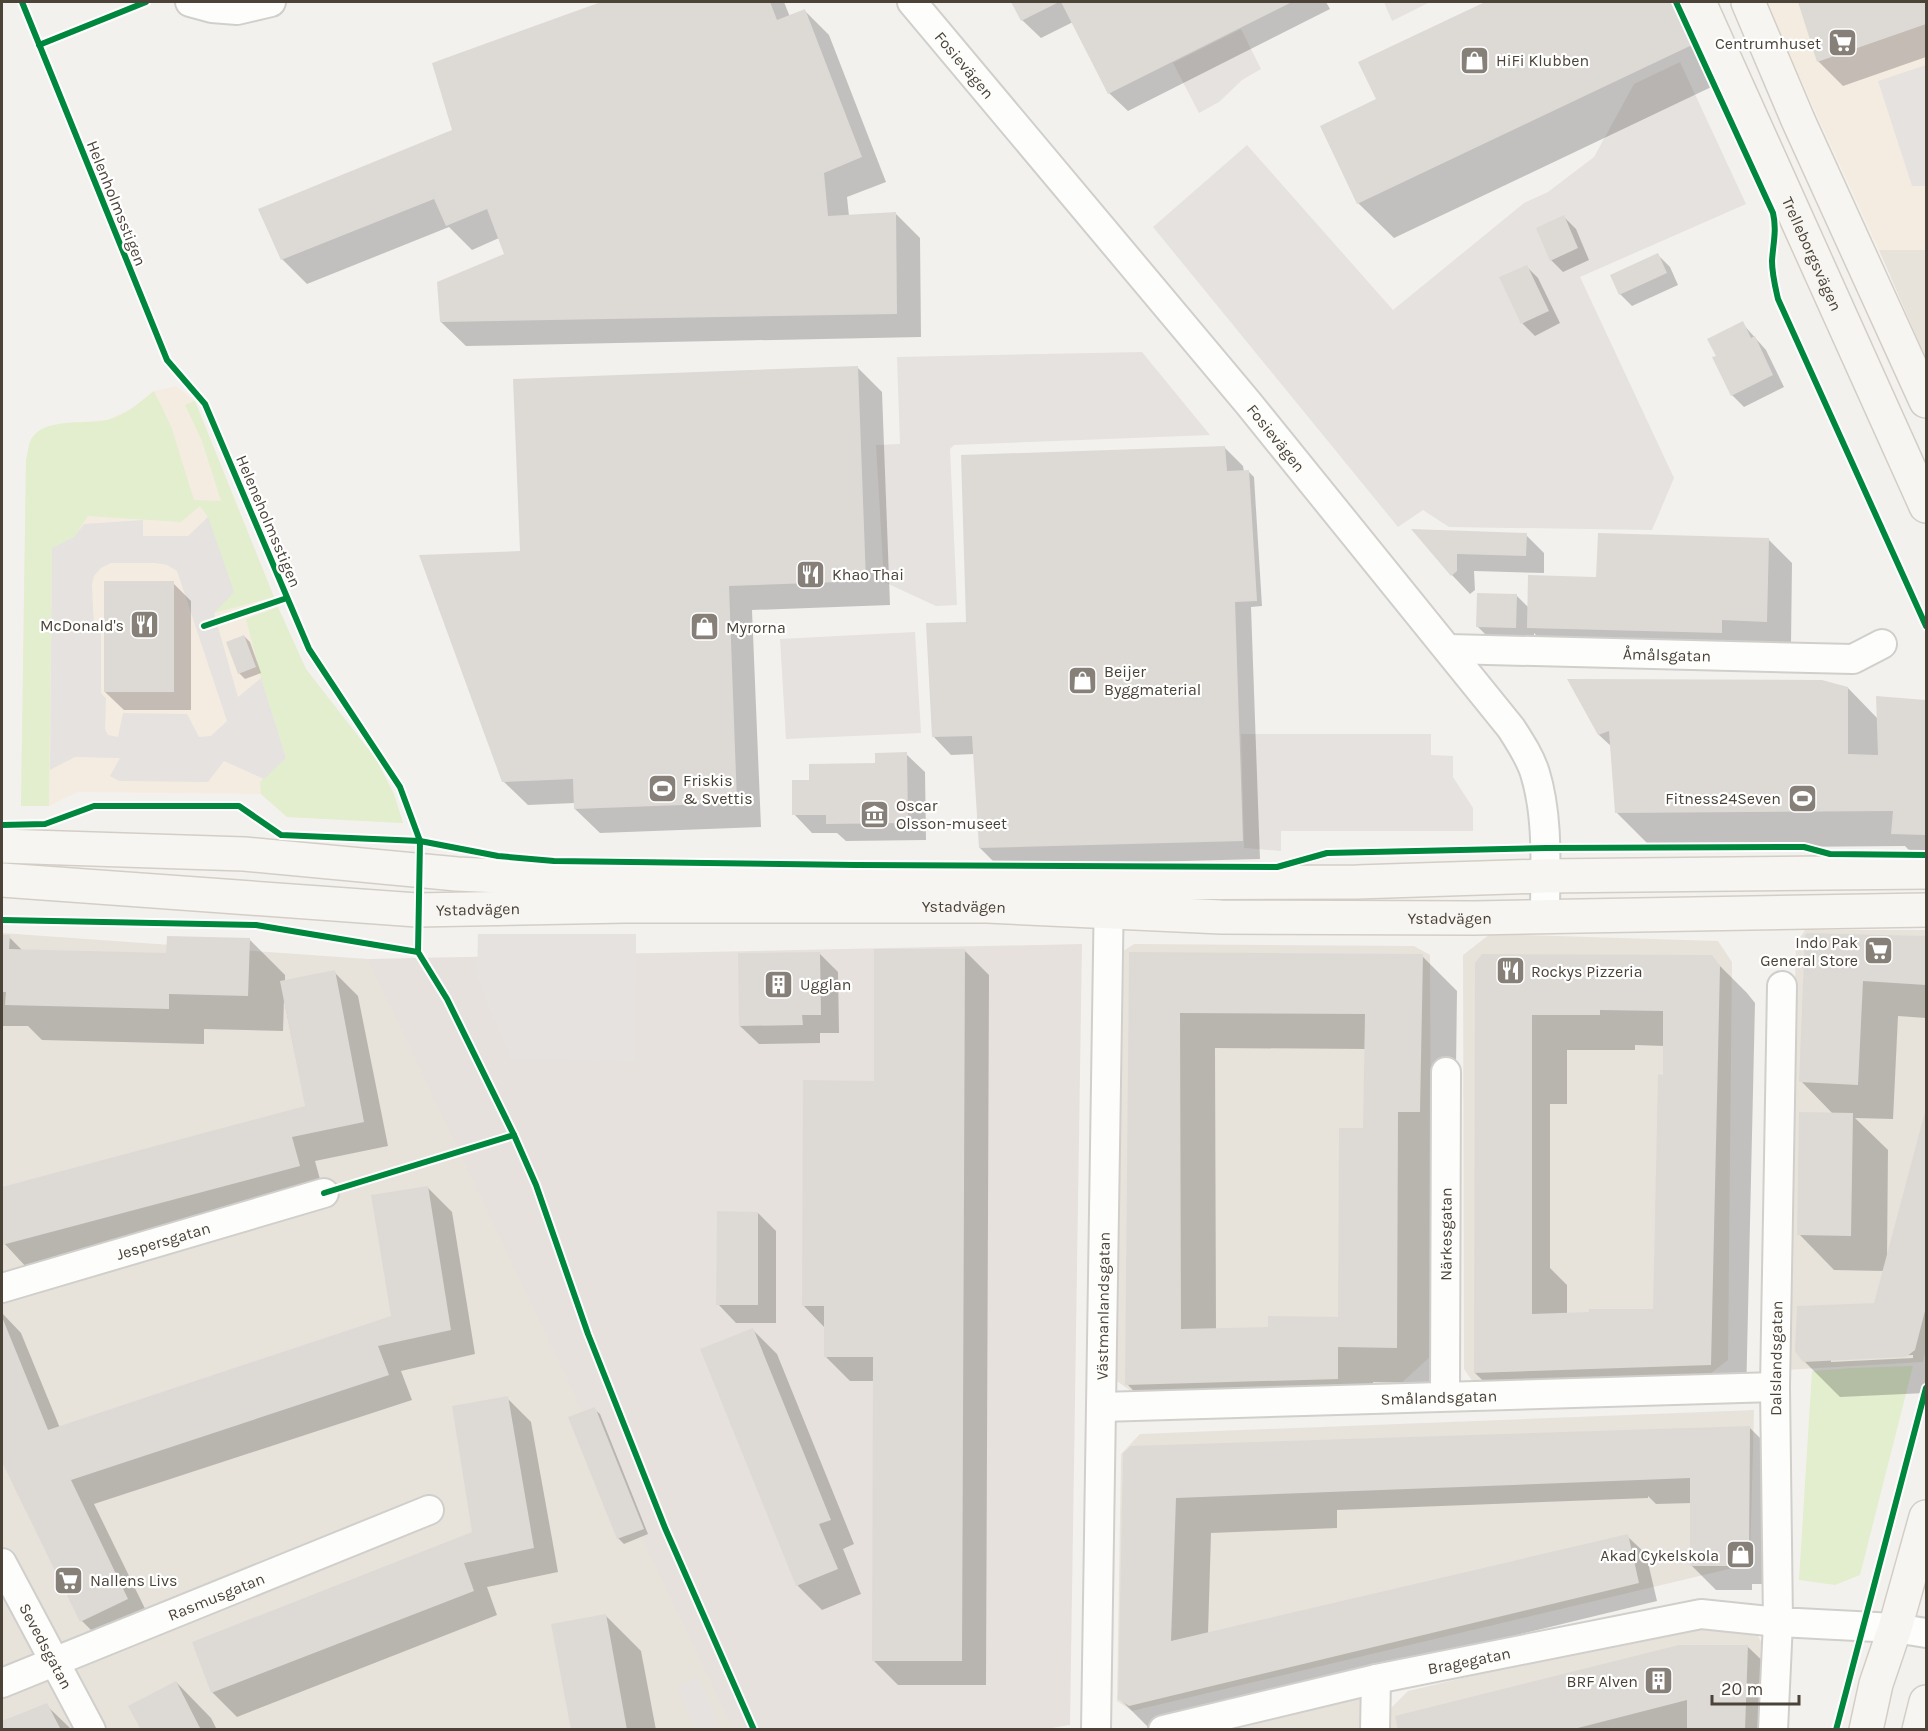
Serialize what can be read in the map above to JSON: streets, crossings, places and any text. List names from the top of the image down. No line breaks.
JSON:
{"streets":{"main road":["Trelleborgsvägen","Ystadvägen"],"street":["Fosievägen","Åmålsgatan","Närkesgatan","Jespersgatan","Västmanlandsgatan","Dalslandsgatan","Smålandsgatan","Rasmusgatan","Sevedsgatan","Bragegatan"],"cycle path":["Helenholmsstigen","Heleneholmsstigen"]},"crossings":[["Fosievägen","Åmålsgatan"],["Fosievägen","Ystadvägen"],["Ystadvägen","Västmanlandsgatan"],["Närkesgatan","Smålandsgatan"],["Västmanlandsgatan","Smålandsgatan"],["Dalslandsgatan","Smålandsgatan"],["Dalslandsgatan","Bragegatan"],["Rasmusgatan","Sevedsgatan"]],"places":{"supermarket":["Centrumhuset","Indo Pak General Store","Nallens Livs"],"shop":["HiFi Klubben","Myrorna","Beijer Byggmaterial","Akad Cykelskola"],"restaurant":["Khao Thai","McDonald's","Rockys Pizzeria"],"sports":["Friskis & Svettis","Fitness24Seven"],"museum":["Oscar Olsson-museet"],"building":["Ugglan","BRF Alven"]},"scale_bar":"20 m"}
